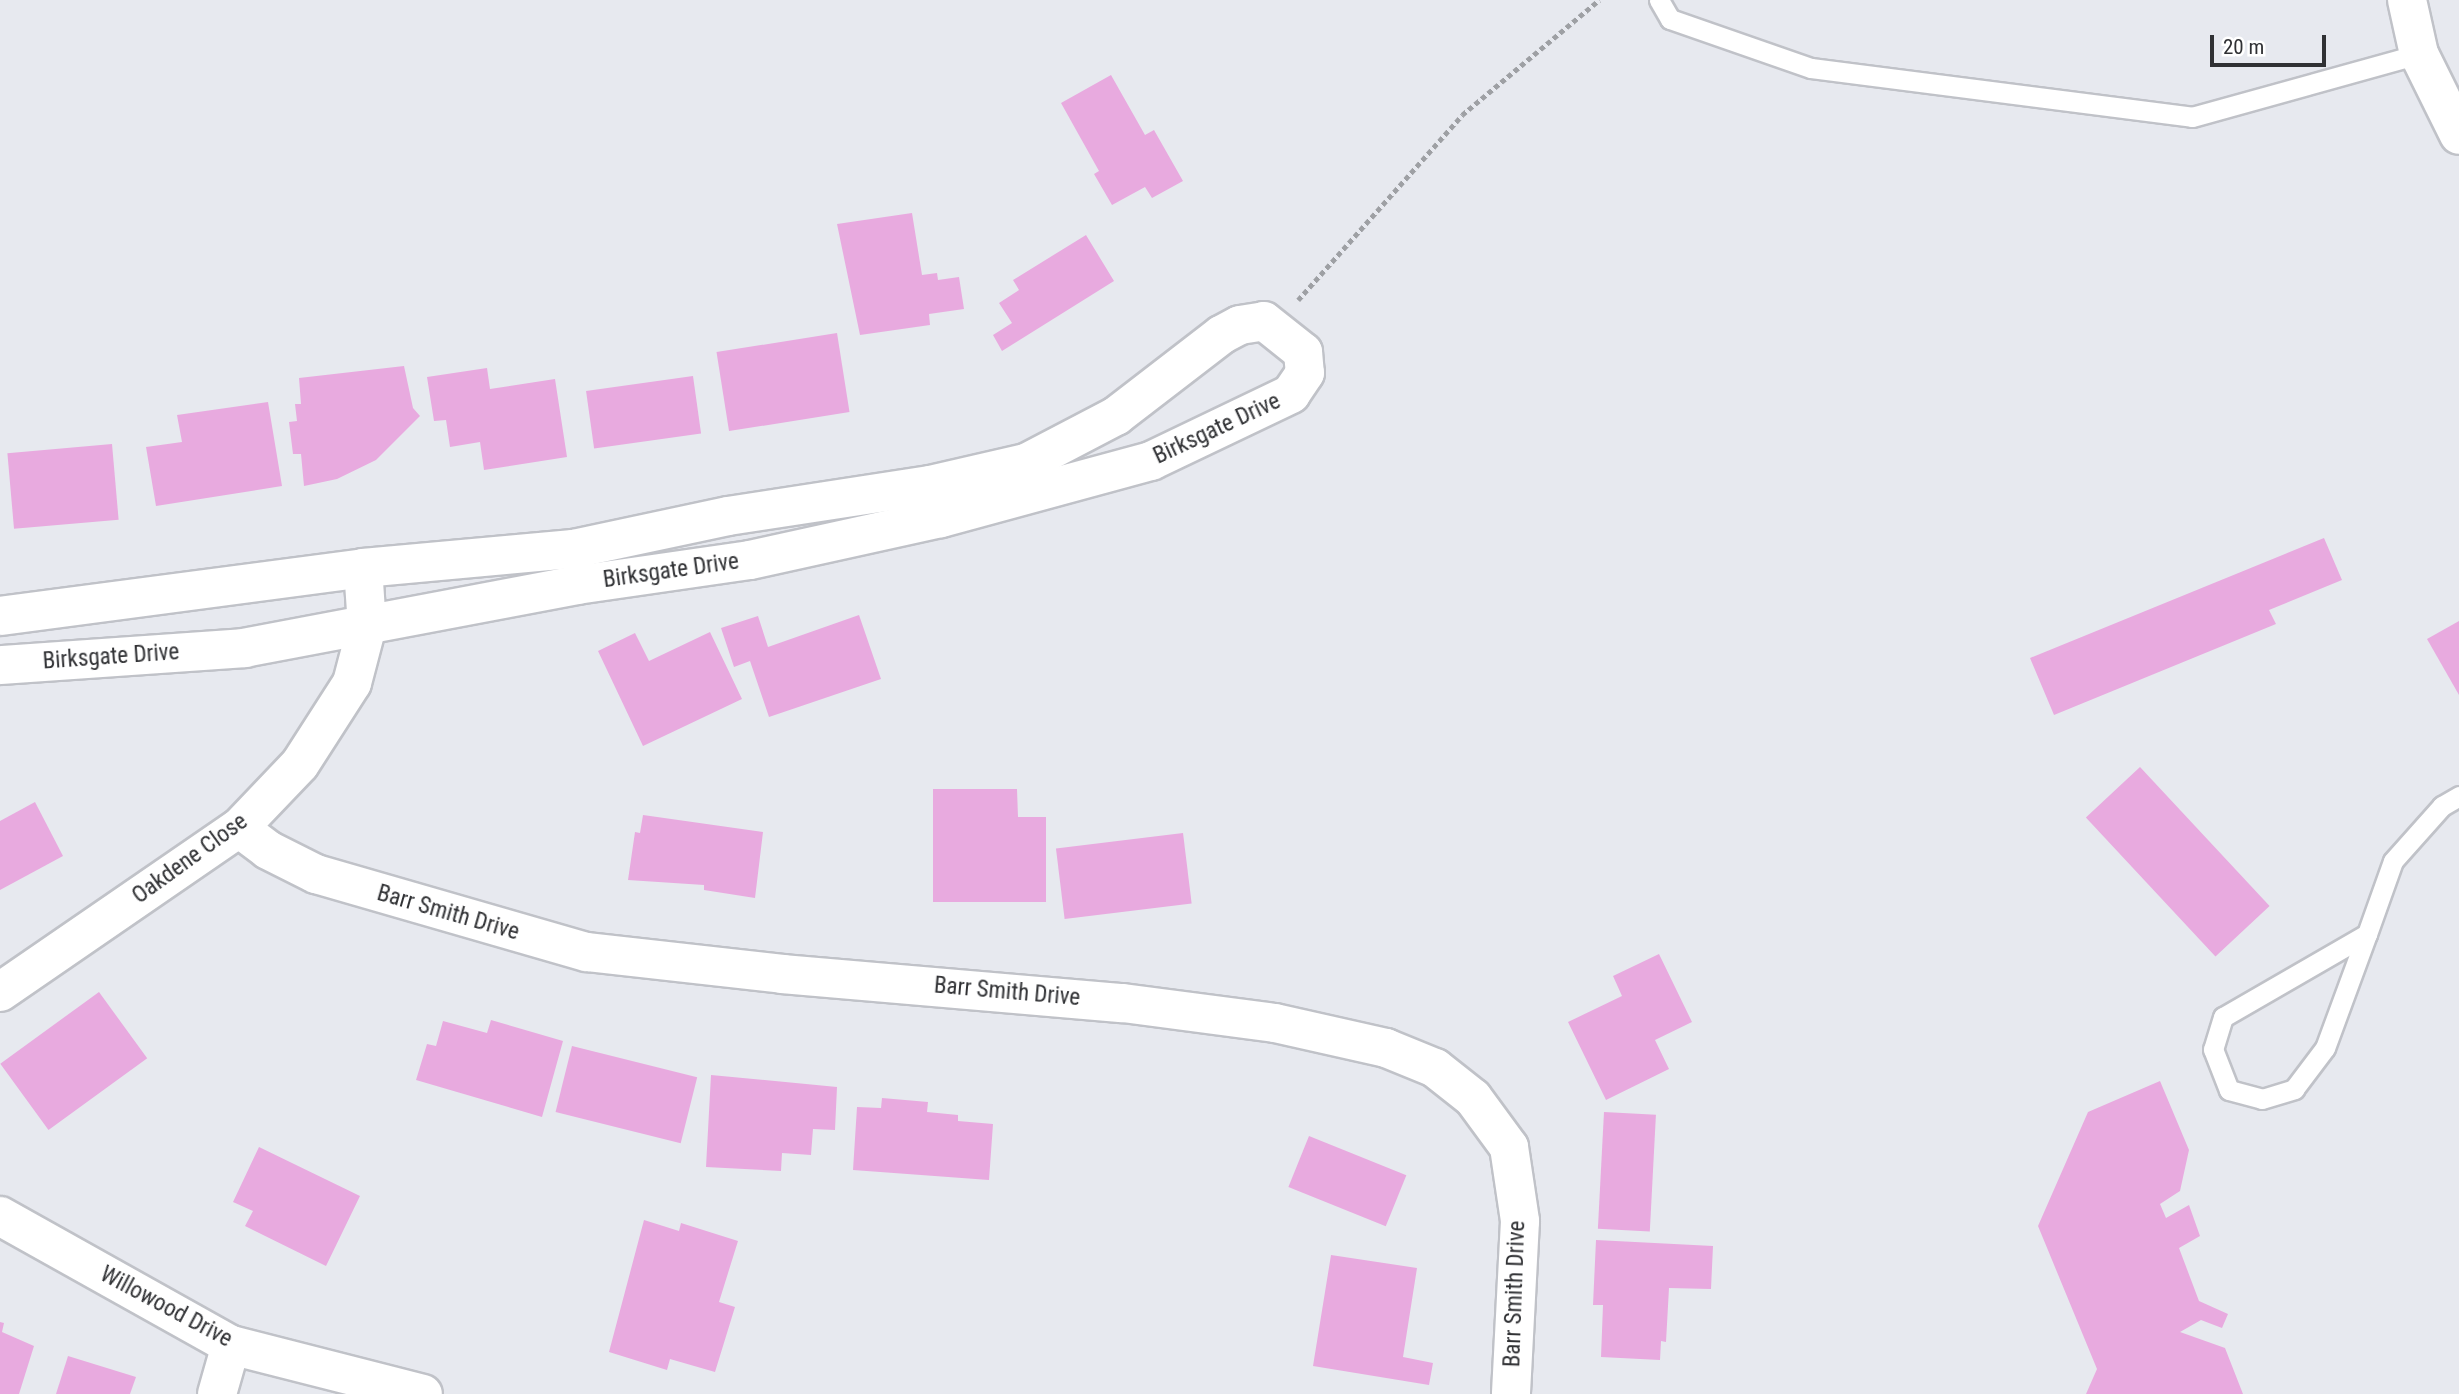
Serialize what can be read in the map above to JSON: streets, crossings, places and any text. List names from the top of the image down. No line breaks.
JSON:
{"streets":{"street":["Birksgate Drive","Oakdene Close","Barr Smith Drive","Willowood Drive"]},"crossings":[["Birksgate Drive","Oakdene Close"],["Oakdene Close","Barr Smith Drive"]],"scale_bar":"20 m"}
